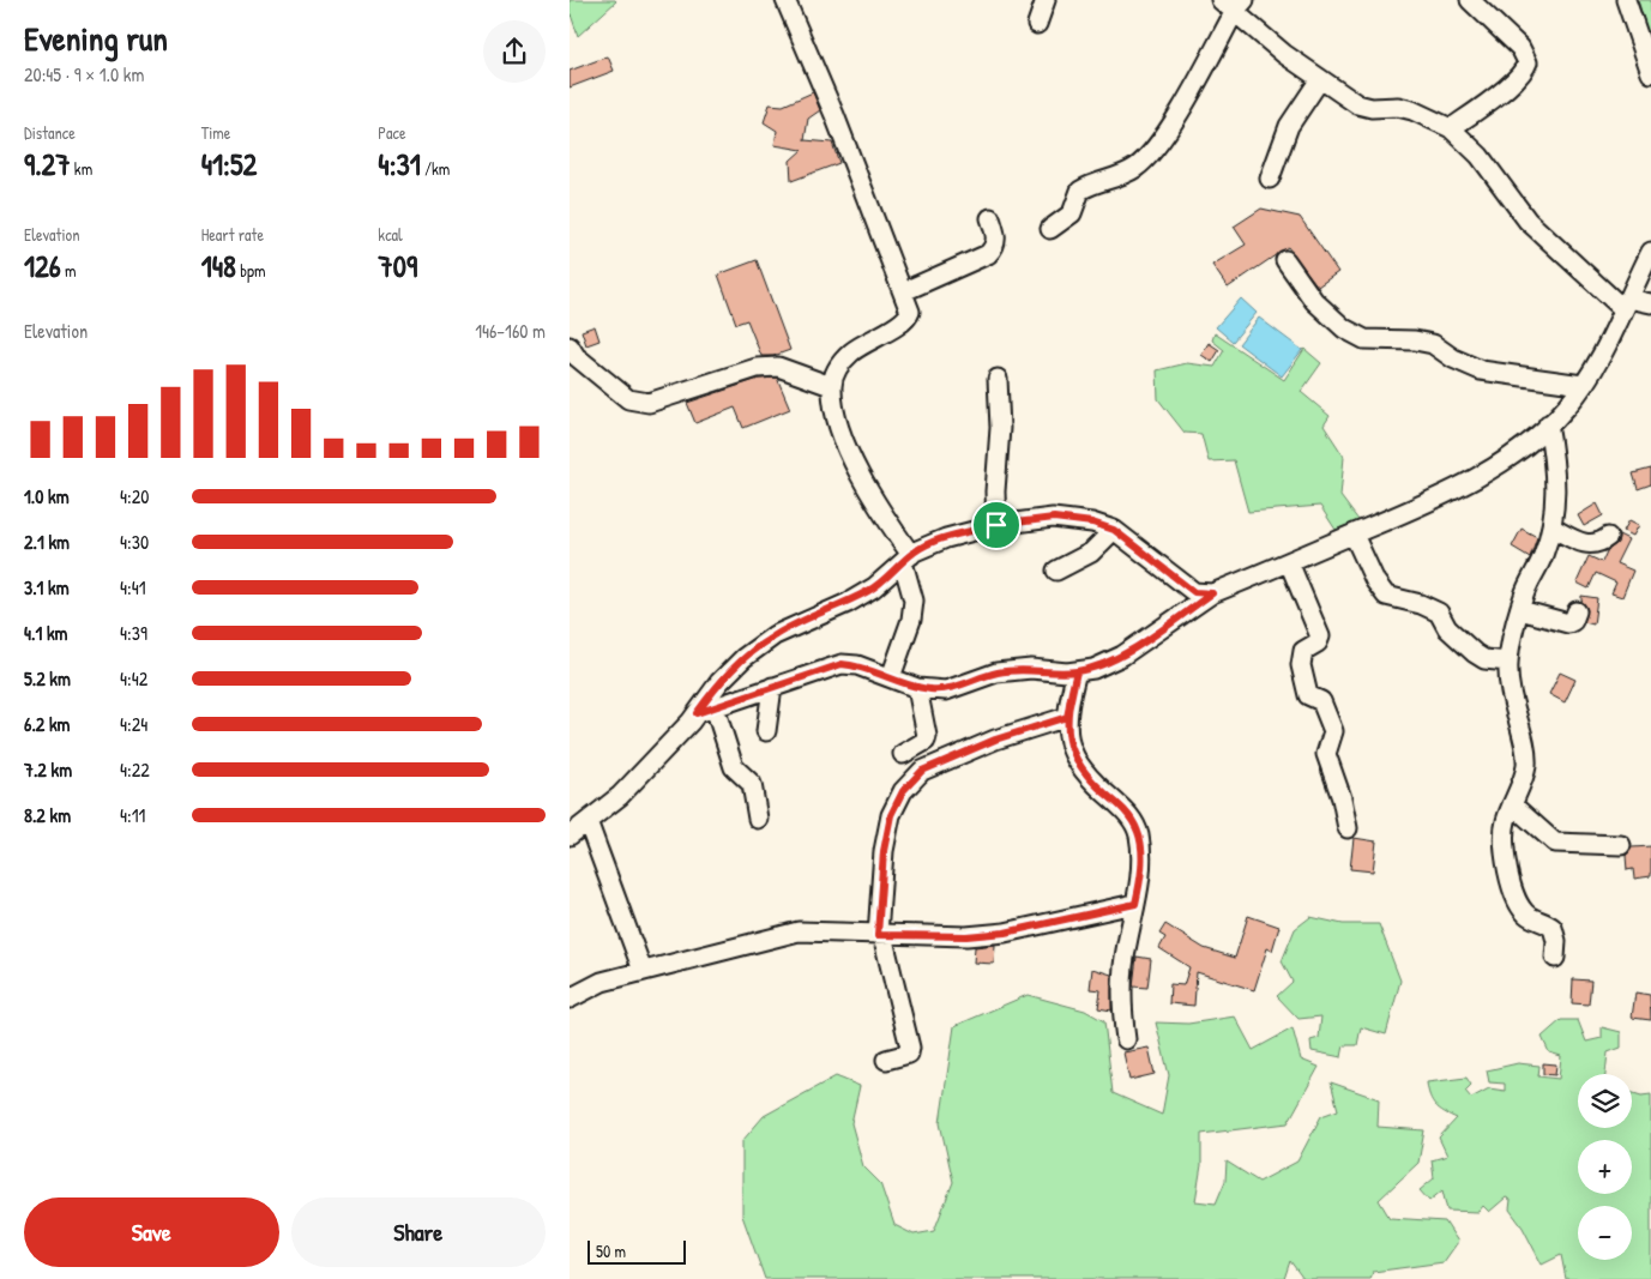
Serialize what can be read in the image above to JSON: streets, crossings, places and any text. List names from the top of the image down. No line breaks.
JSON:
{"scale_bar":"50 m","page":{"heading":["Evening run","20:45 · 9 × 1.0 km"],"stats":[["Distance","9.27 km"],["Time","41:52"],["Pace","4:31 /km"],["Elevation","126 m"],["Heart rate","148 bpm"],["kcal","709"]],"chart":["Elevation","146–160 m"],"list":[{"name":"1.0 km","note":"4:20"},{"name":"2.1 km","note":"4:30"},{"name":"3.1 km","note":"4:41"},{"name":"4.1 km","note":"4:39"},{"name":"5.2 km","note":"4:42"},{"name":"6.2 km","note":"4:24"},{"name":"7.2 km","note":"4:22"},{"name":"8.2 km","note":"4:11"}],"map_buttons":["+","−"],"buttons":["Save","Share"],"scale":"50 m"}}
